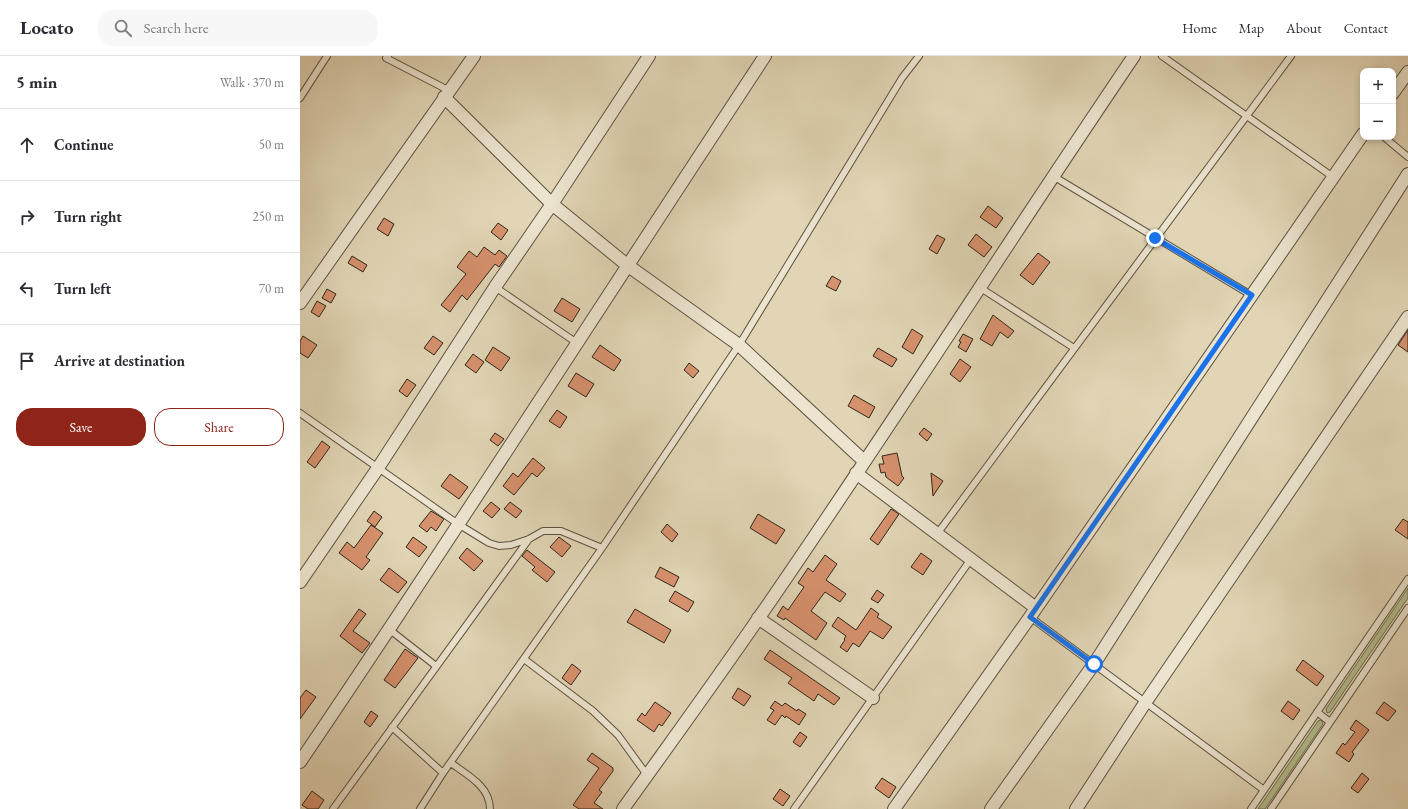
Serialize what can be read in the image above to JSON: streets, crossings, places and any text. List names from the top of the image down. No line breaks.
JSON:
{"page":{"header":"Locato","search":"Search here","nav":["Home","Map","About","Contact"],"heading":["5 min","Walk · 370 m"],"map_buttons":["+","−"],"list":[["Continue","50 m"],["Turn right","250 m"],["Turn left","70 m"],"Arrive at destination"],"buttons":["Save","Share"]}}
